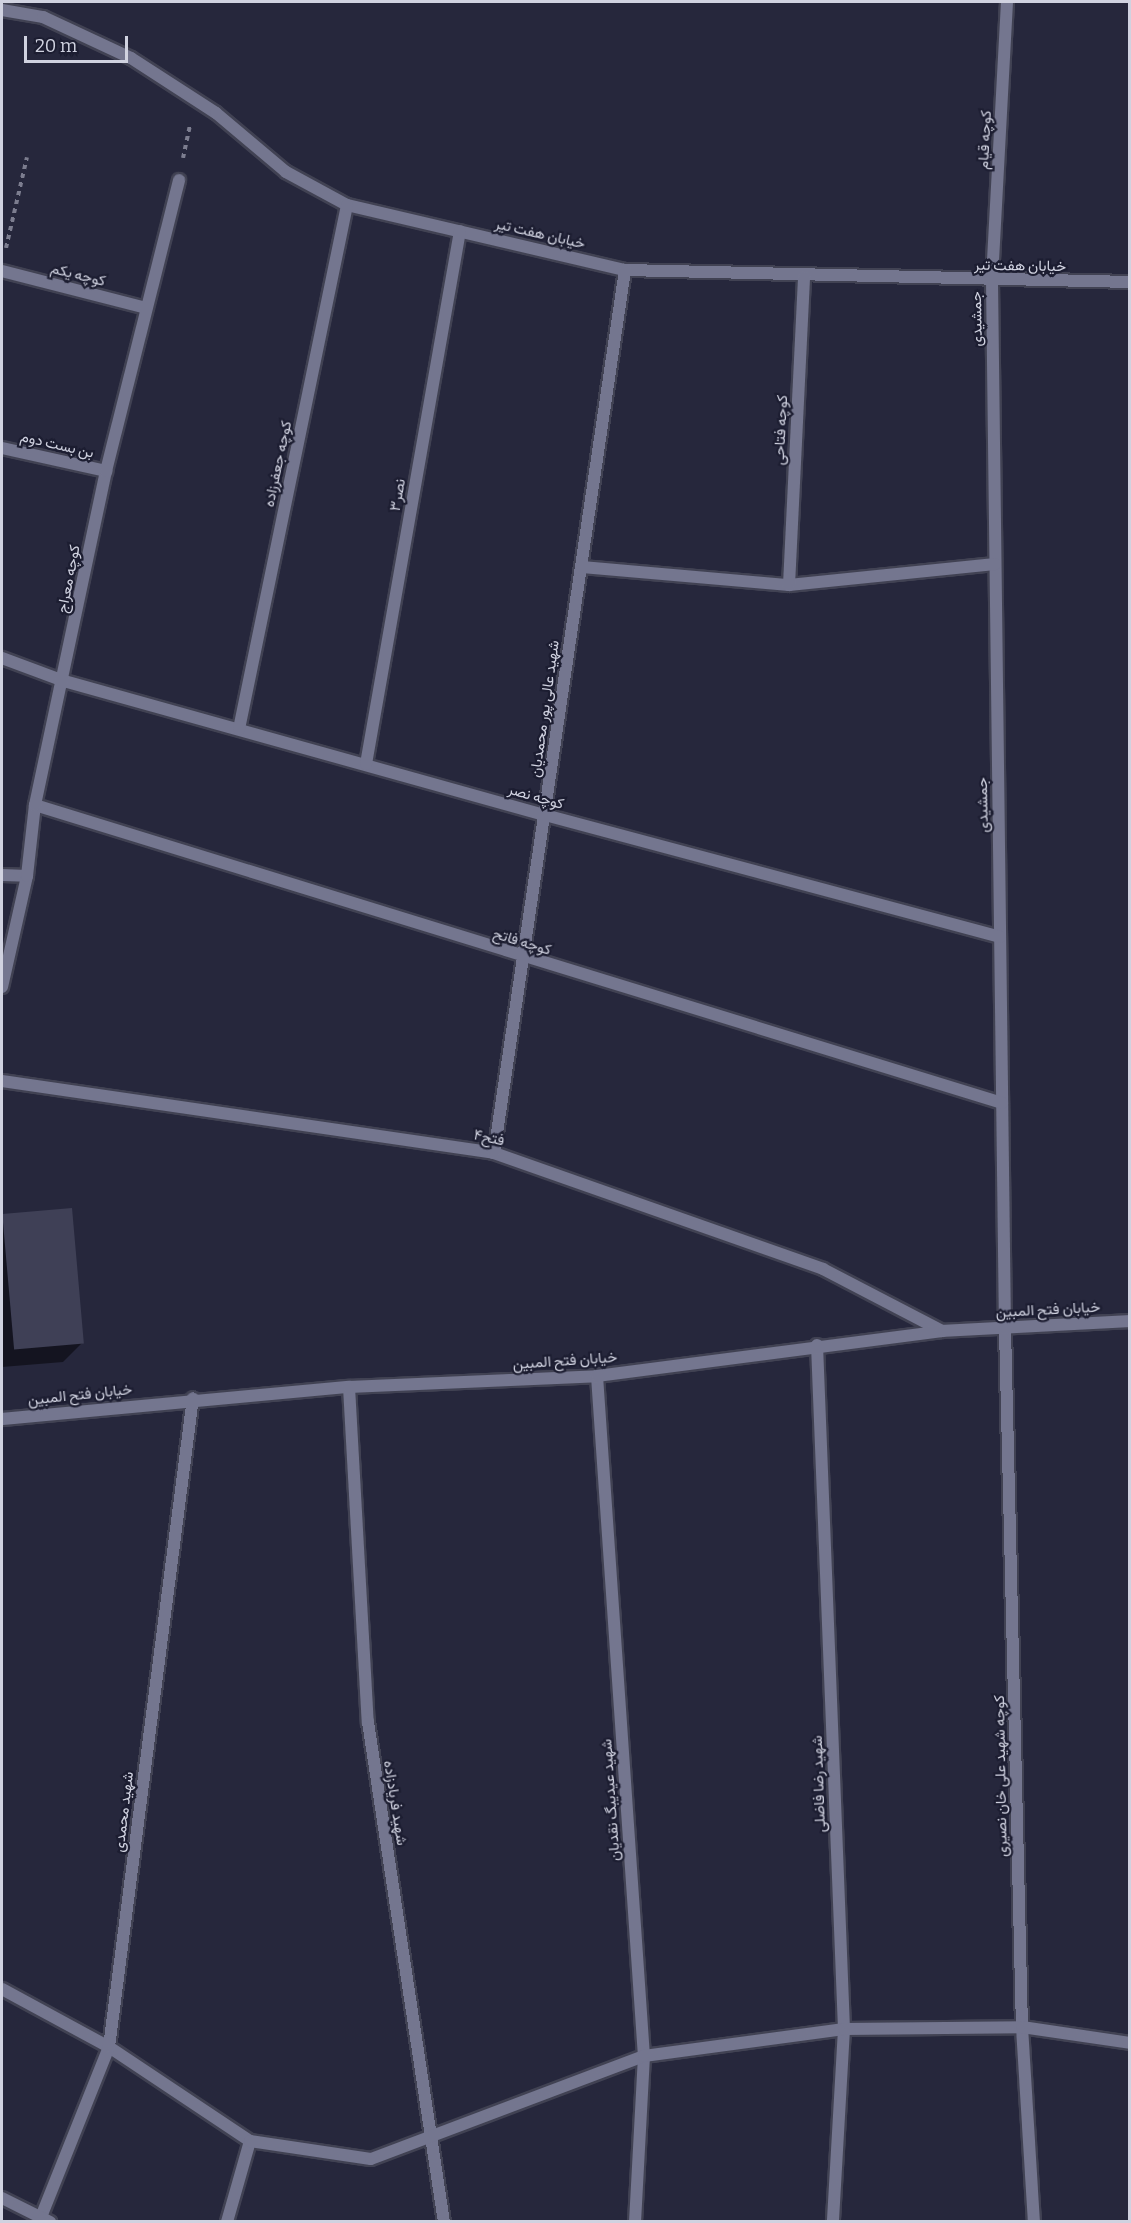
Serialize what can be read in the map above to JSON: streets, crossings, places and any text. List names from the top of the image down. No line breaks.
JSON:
{"streets":{"street":["کوچه قیام","خیابان هفت تیر","کوچه یکم","جمشیدی","کوچه فتاحی","بن بست دوم","کوچه جعفرزاده","نصر۳","کوچه معراج","شهید عالی پور محمدیان","کوچه نصر","کوچه فاتح","فتح۴","خیابان فتح المبین","کوچه شهید علی خان نصیری","شهید رضا فاضلی","شهید عیدیبگ نقدیان","شهید فریادزاده","شهید محمدی"]},"crossings":[["کوچه قیام","خیابان هفت تیر"],["کوچه قیام","جمشیدی"],["خیابان هفت تیر","جمشیدی"],["خیابان هفت تیر","کوچه فتاحی"],["خیابان هفت تیر","کوچه جعفرزاده"],["خیابان هفت تیر","نصر۳"],["خیابان هفت تیر","شهید عالی پور محمدیان"],["کوچه یکم","کوچه معراج"],["جمشیدی","کوچه نصر"],["جمشیدی","کوچه فاتح"],["جمشیدی","خیابان فتح المبین"],["جمشیدی","کوچه شهید علی خان نصیری"],["بن بست دوم","کوچه معراج"],["کوچه جعفرزاده","کوچه نصر"],["نصر۳","کوچه نصر"],["کوچه معراج","کوچه نصر"],["کوچه معراج","کوچه فاتح"],["شهید عالی پور محمدیان","کوچه نصر"],["شهید عالی پور محمدیان","کوچه فاتح"],["شهید عالی پور محمدیان","فتح۴"],["فتح۴","خیابان فتح المبین"],["خیابان فتح المبین","کوچه شهید علی خان نصیری"],["خیابان فتح المبین","شهید رضا فاضلی"],["خیابان فتح المبین","شهید عیدیبگ نقدیان"],["خیابان فتح المبین","شهید فریادزاده"],["خیابان فتح المبین","شهید محمدی"]],"scale_bar":"20 m"}
